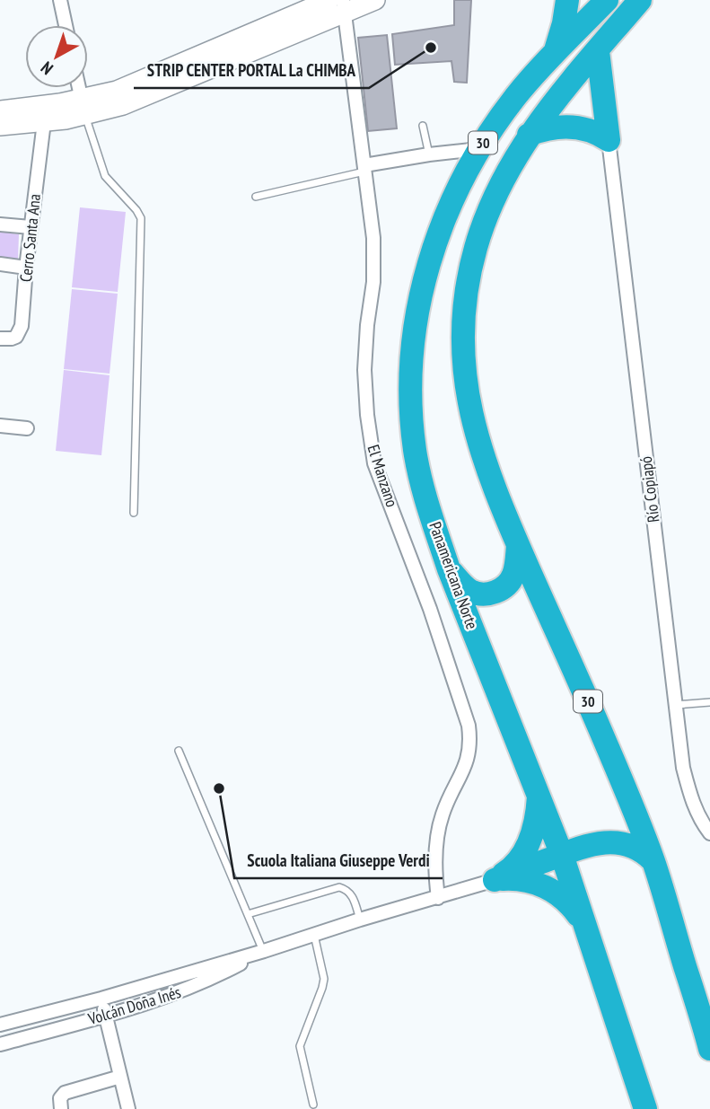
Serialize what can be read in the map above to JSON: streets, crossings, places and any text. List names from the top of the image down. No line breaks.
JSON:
{"streets":{"highway":["30","Panamericana Norte"],"street":["Cerro Santa Ana","El Manzano","Río Copiapó","Volcán Doña Inés"]},"crossings":[["30","Panamericana Norte"],["El Manzano","Volcán Doña Inés"]],"places":["STRIP CENTER PORTAL La CHIMBA","Scuola Italiana Giuseppe Verdi"],"north":"bottom left"}
